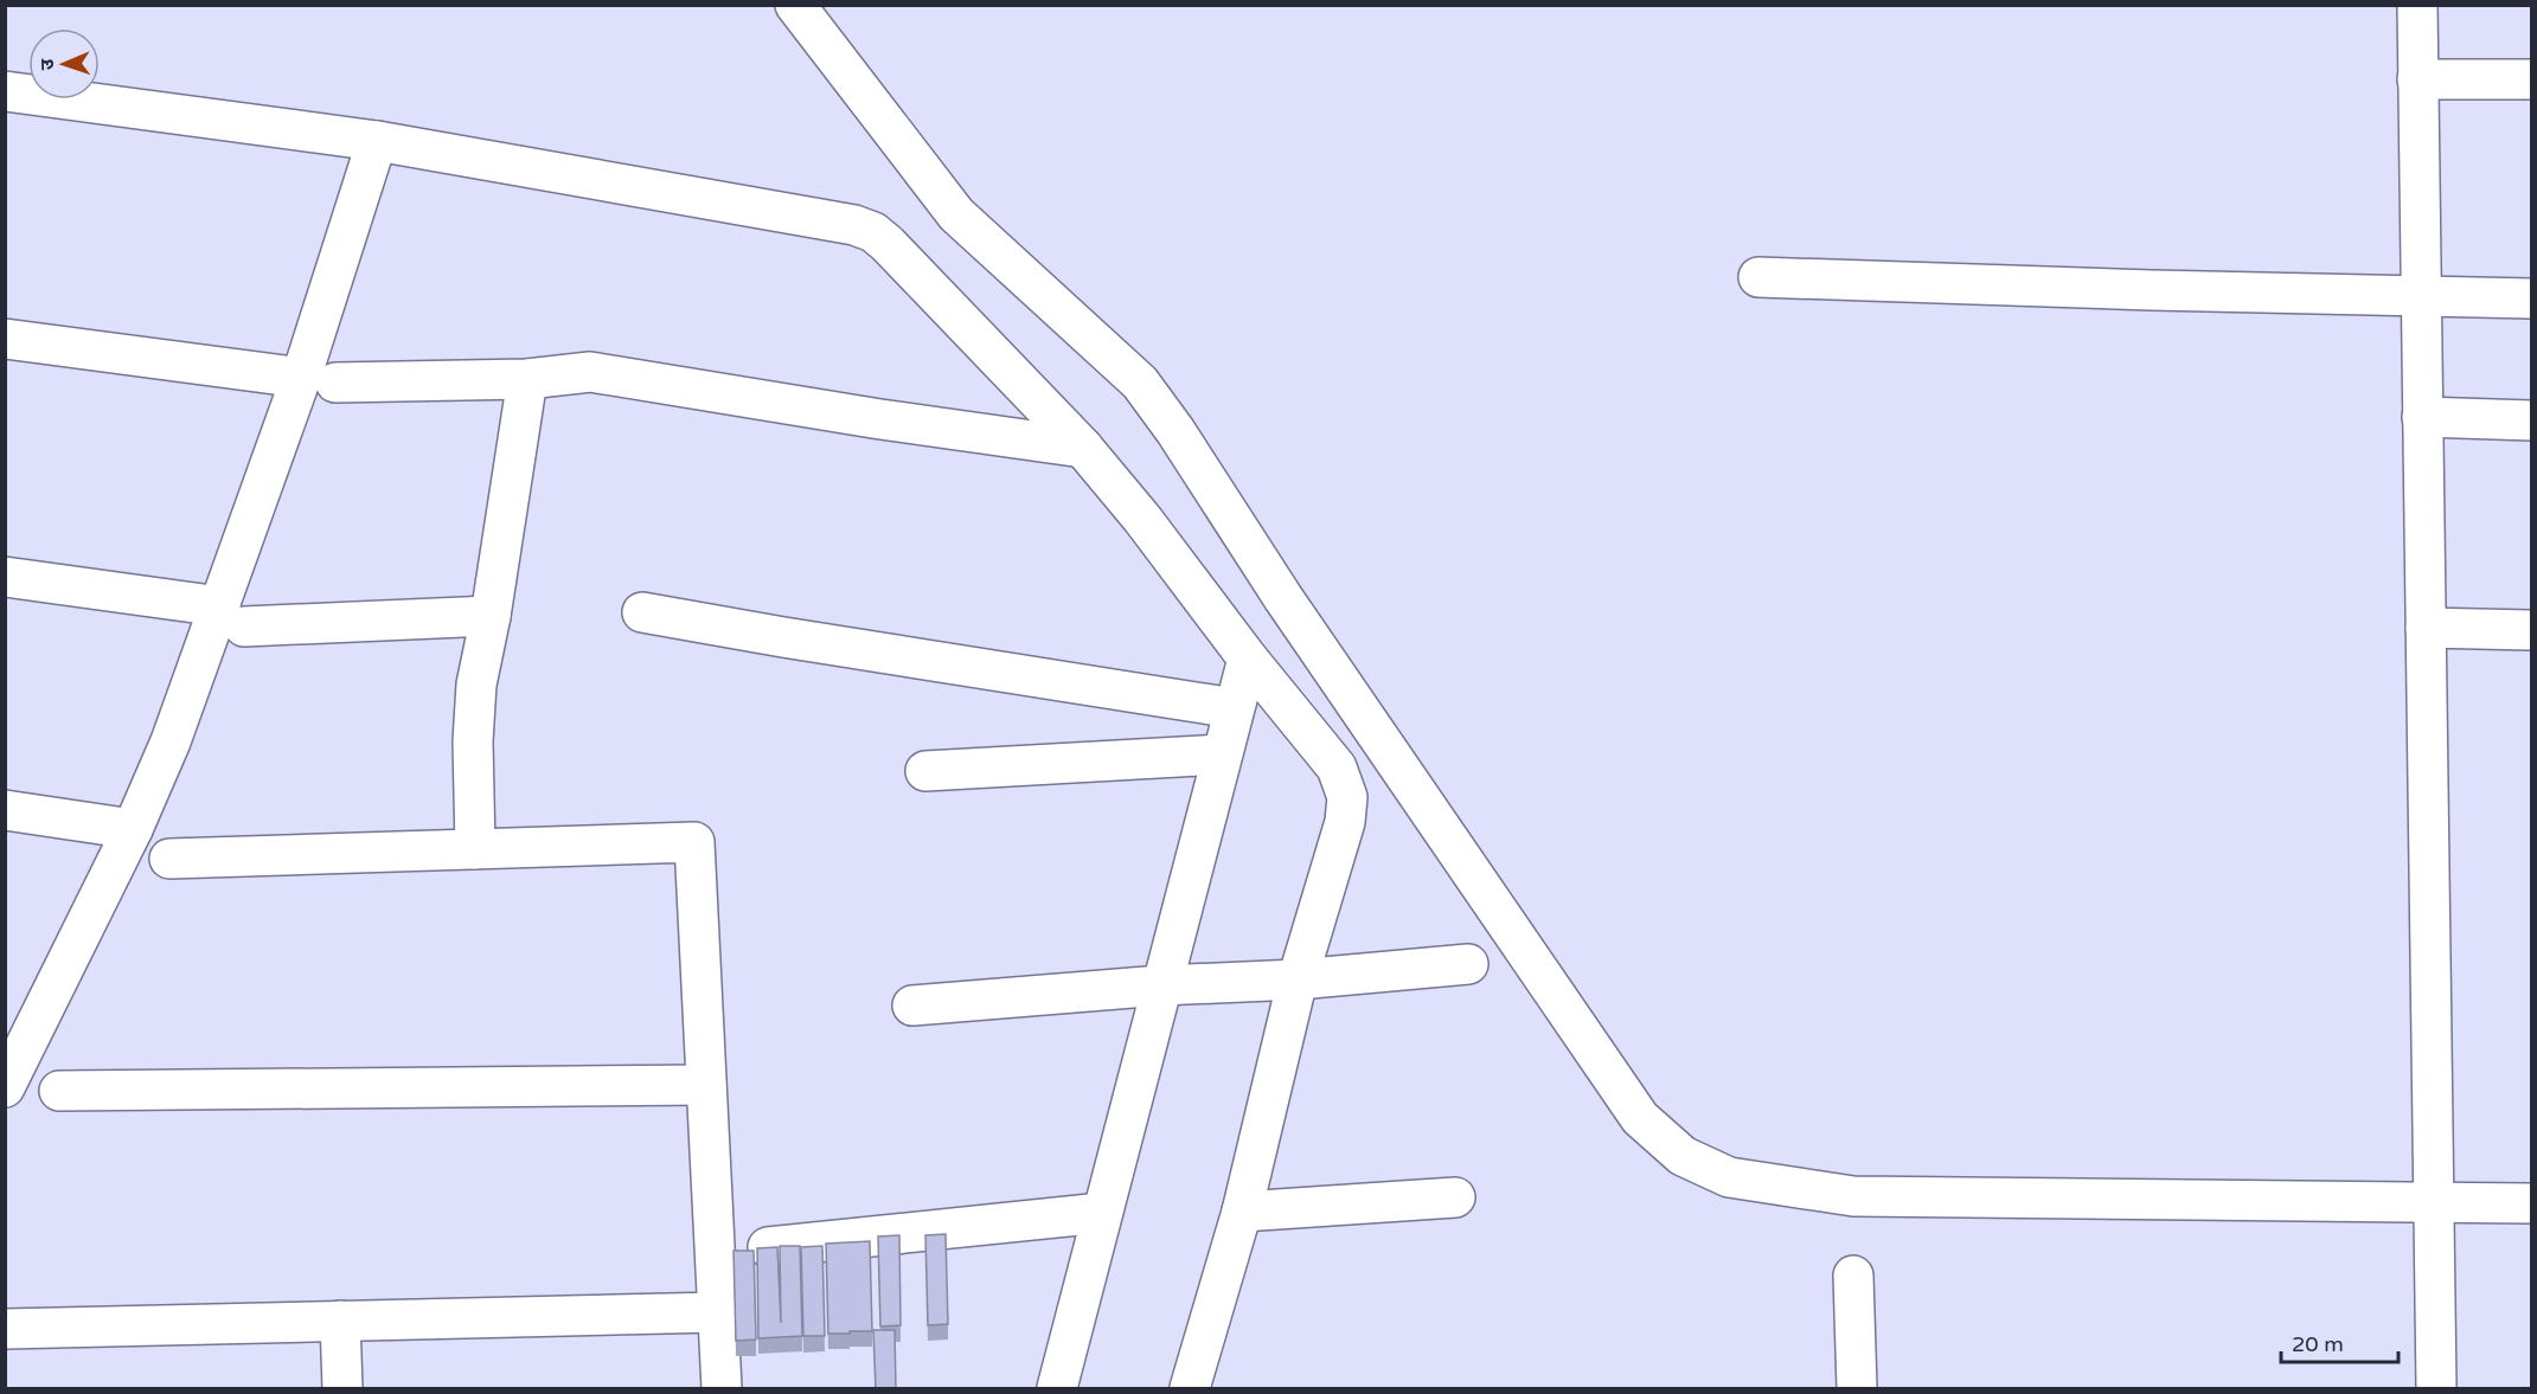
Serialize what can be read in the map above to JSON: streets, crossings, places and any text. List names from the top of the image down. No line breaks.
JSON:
{"scale_bar":"20 m","north":"left"}
